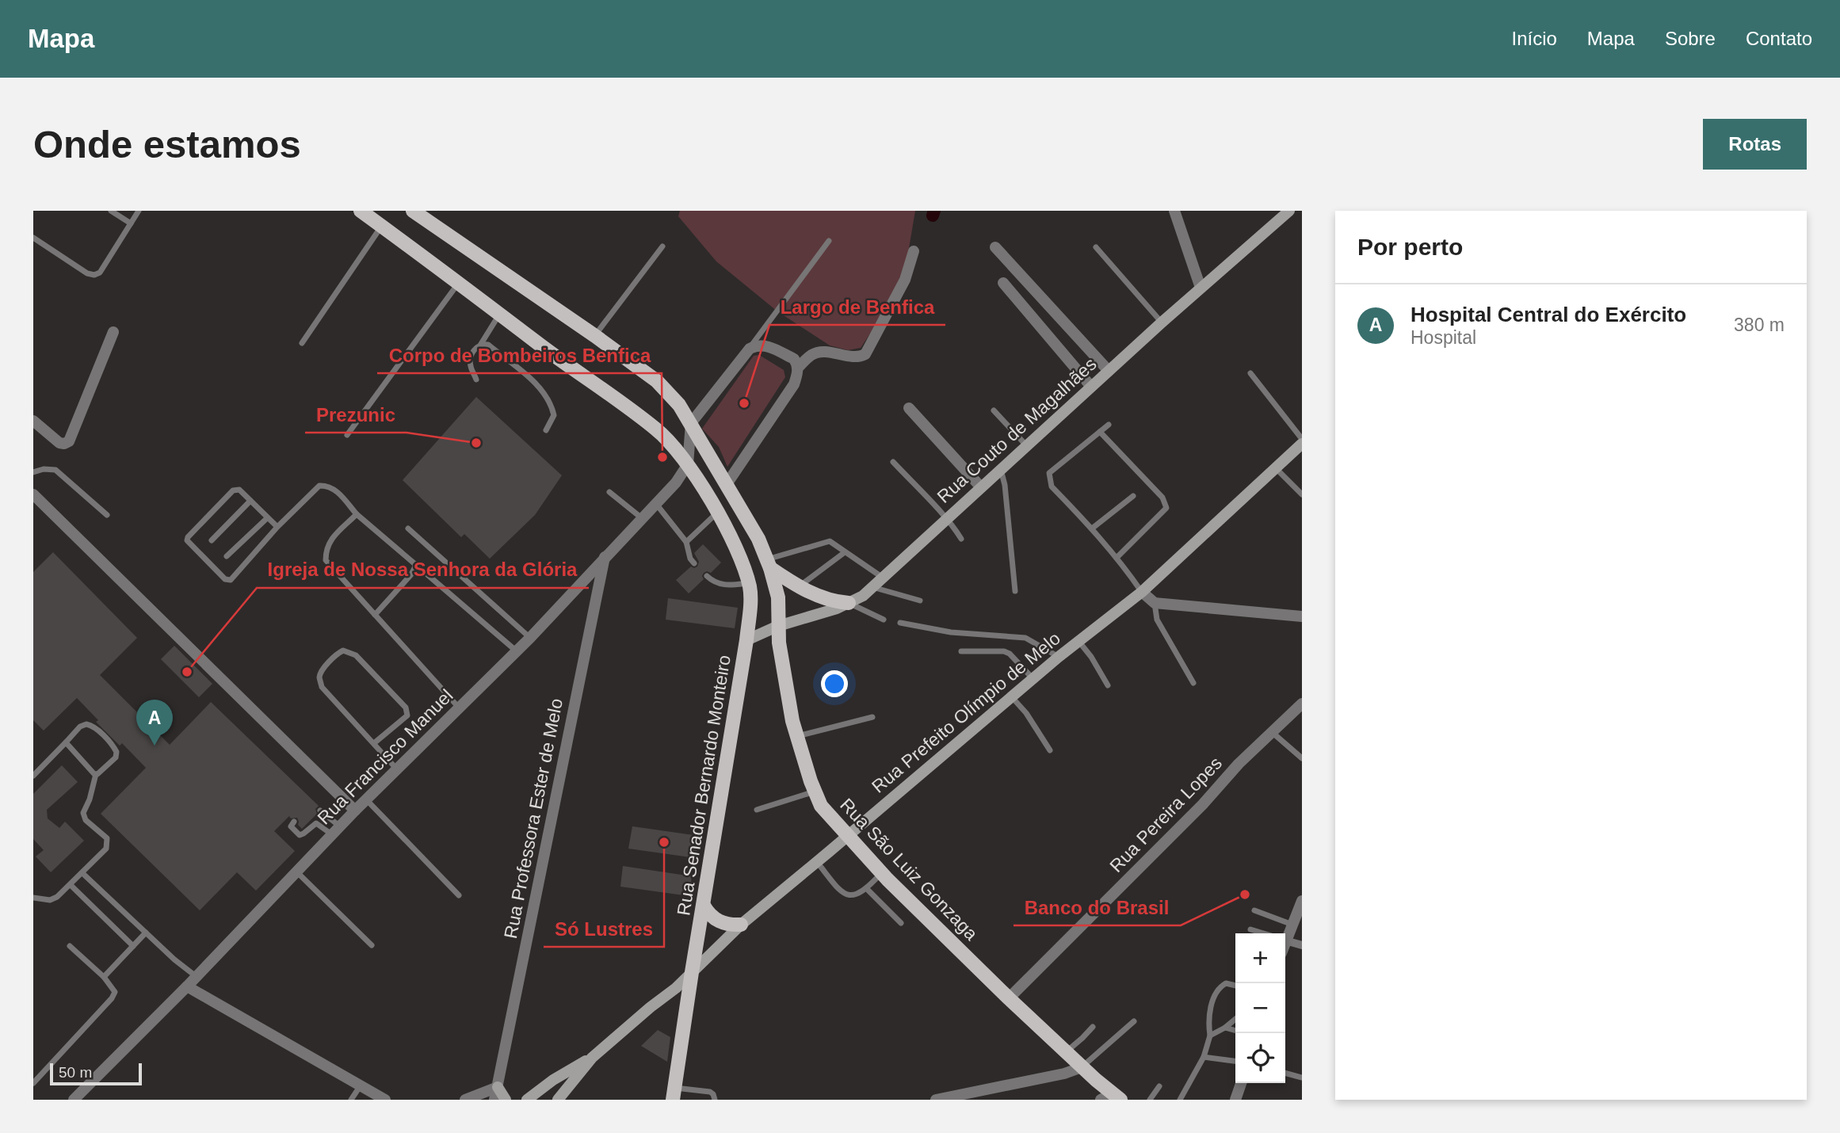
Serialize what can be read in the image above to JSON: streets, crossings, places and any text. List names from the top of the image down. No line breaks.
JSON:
{"streets":{"main road":["Rua Couto de Magalhães","Rua Prefeito Olímpio de Melo","Rua Senador Bernardo Monteiro","Rua São Luiz Gonzaga"],"street":["Rua Francisco Manuel","Rua Pereira Lopes","Rua Professora Ester de Melo"]},"crossings":[["Rua Couto de Magalhães","Rua Senador Bernardo Monteiro"],["Rua Couto de Magalhães","Rua São Luiz Gonzaga"],["Rua Prefeito Olímpio de Melo","Rua Senador Bernardo Monteiro"],["Rua Prefeito Olímpio de Melo","Rua São Luiz Gonzaga"],["Rua Francisco Manuel","Rua Senador Bernardo Monteiro"],["Rua Francisco Manuel","Rua Professora Ester de Melo"],["Rua Pereira Lopes","Rua São Luiz Gonzaga"]],"places":["Largo de Benfica","Prezunic","Corpo de Bombeiros Benfica","Igreja de Nossa Senhora da Glória","Só Lustres","Banco do Brasil"],"scale_bar":"50 m","page":{"header":"Mapa","nav":["Início","Mapa","Sobre","Contato"],"buttons":"Rotas","title":"Onde estamos","heading":"Por perto","list":[{"mark":"A","name":"Hospital Central do Exército","note":"Hospital","value":"380 m"}],"pins":"A","map_buttons":["+","−"],"scale":"50 m"}}
